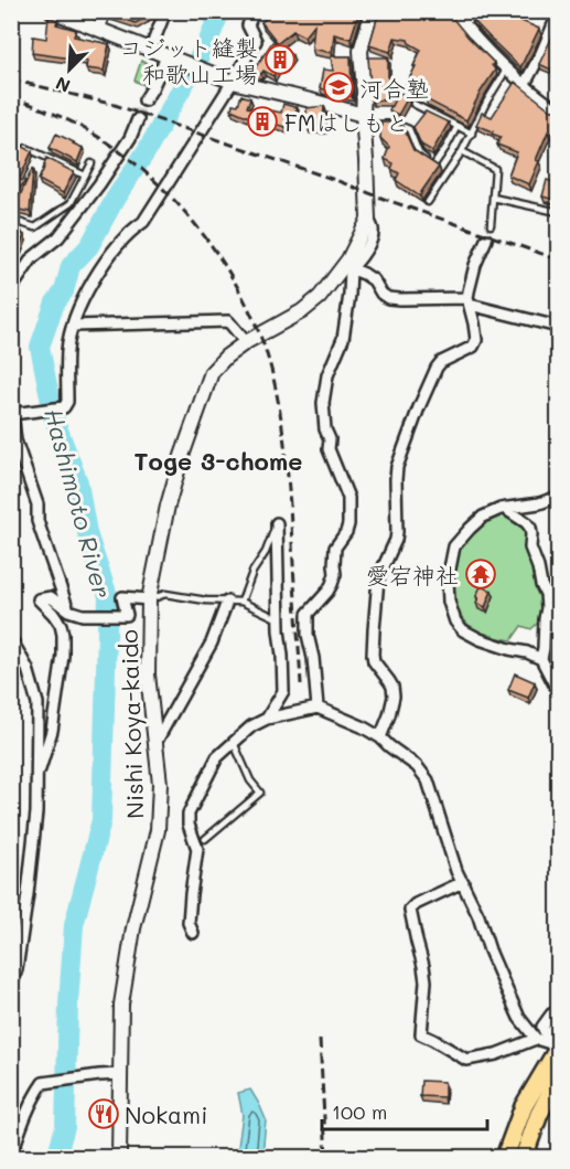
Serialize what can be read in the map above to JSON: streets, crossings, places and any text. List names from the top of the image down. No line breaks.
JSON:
{"streets":{"street":["Nishi Koya-kaido"]},"districts":["Toge 3-chome"],"water":["Hashimoto River"],"places":{"building":["コジット縫製 和歌山工場","FMはしもと"],"school or university":["河合塾"],"temple":["愛宕神社"],"restaurant":["Nokami"]},"scale_bar":"100 m","north":"bottom left"}
